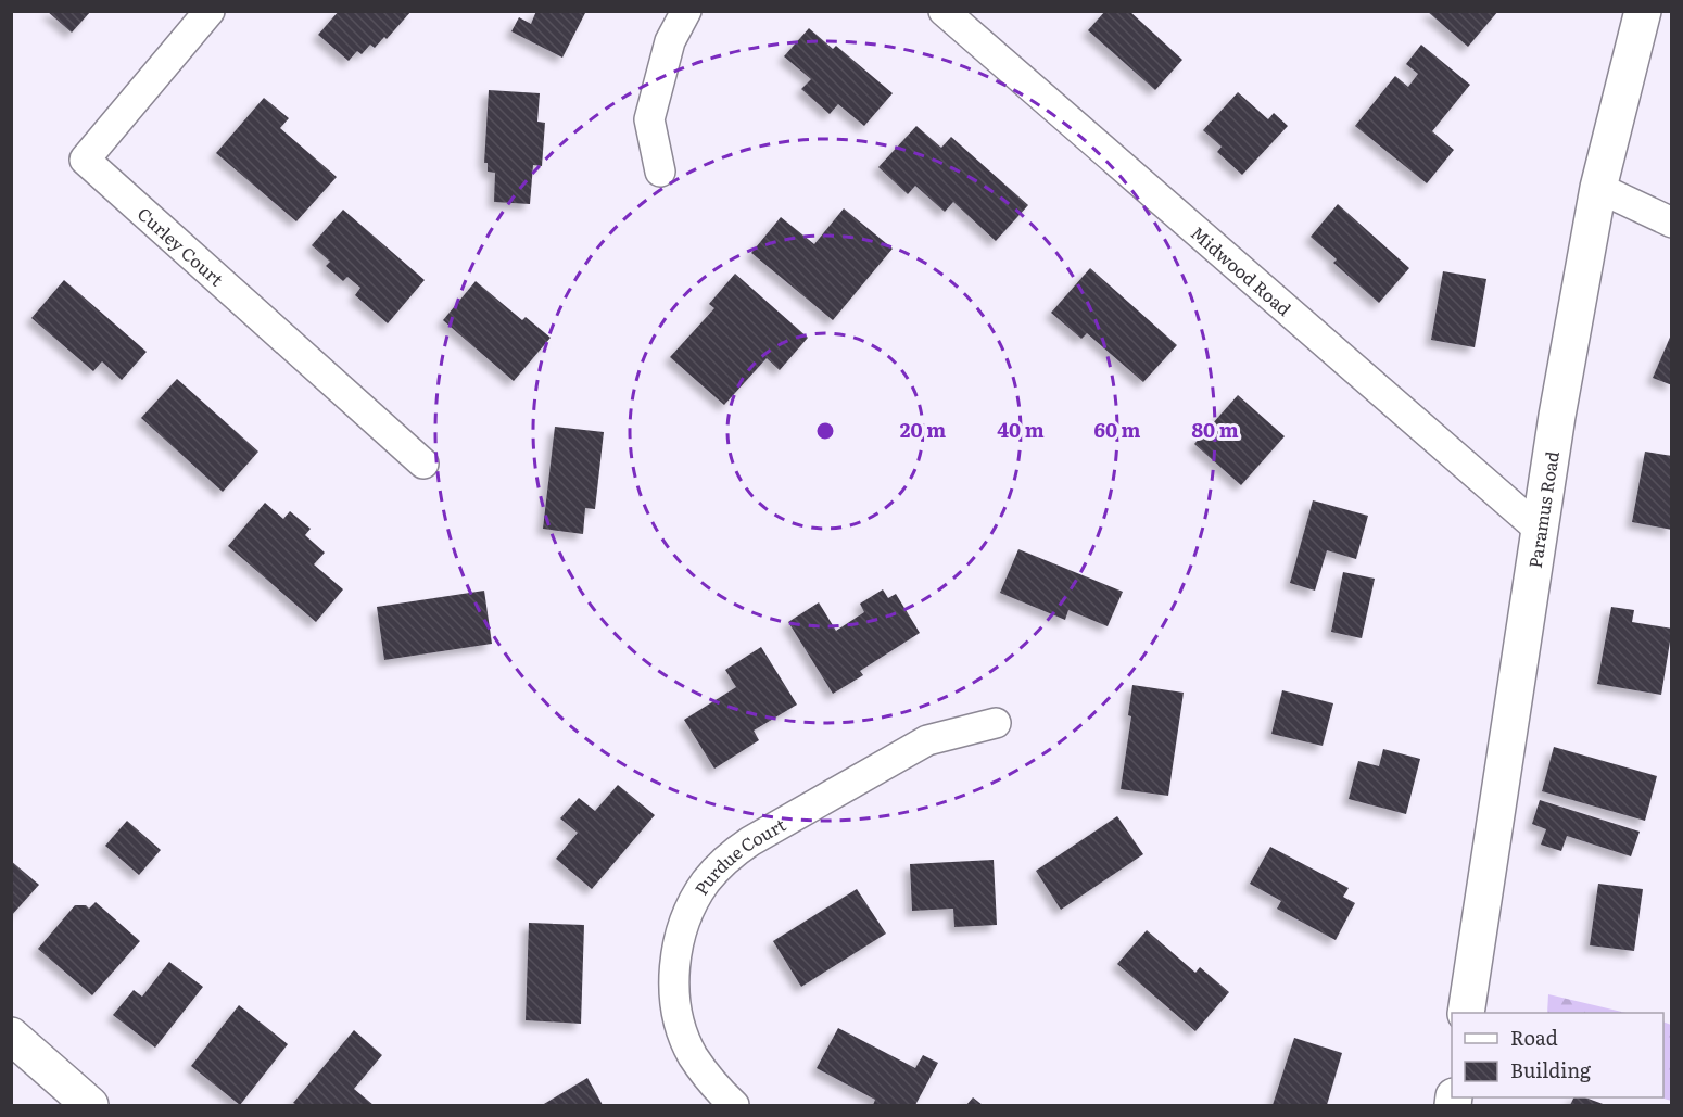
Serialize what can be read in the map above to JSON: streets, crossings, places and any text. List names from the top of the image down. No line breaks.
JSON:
{"streets":{"main road":["Paramus Road"],"street":["Curley Court","Midwood Road","Purdue Court"]},"crossings":[["Midwood Road","Paramus Road"]],"legend":["Road","Building"],"rings":["20 m","40 m","60 m","80 m"]}
